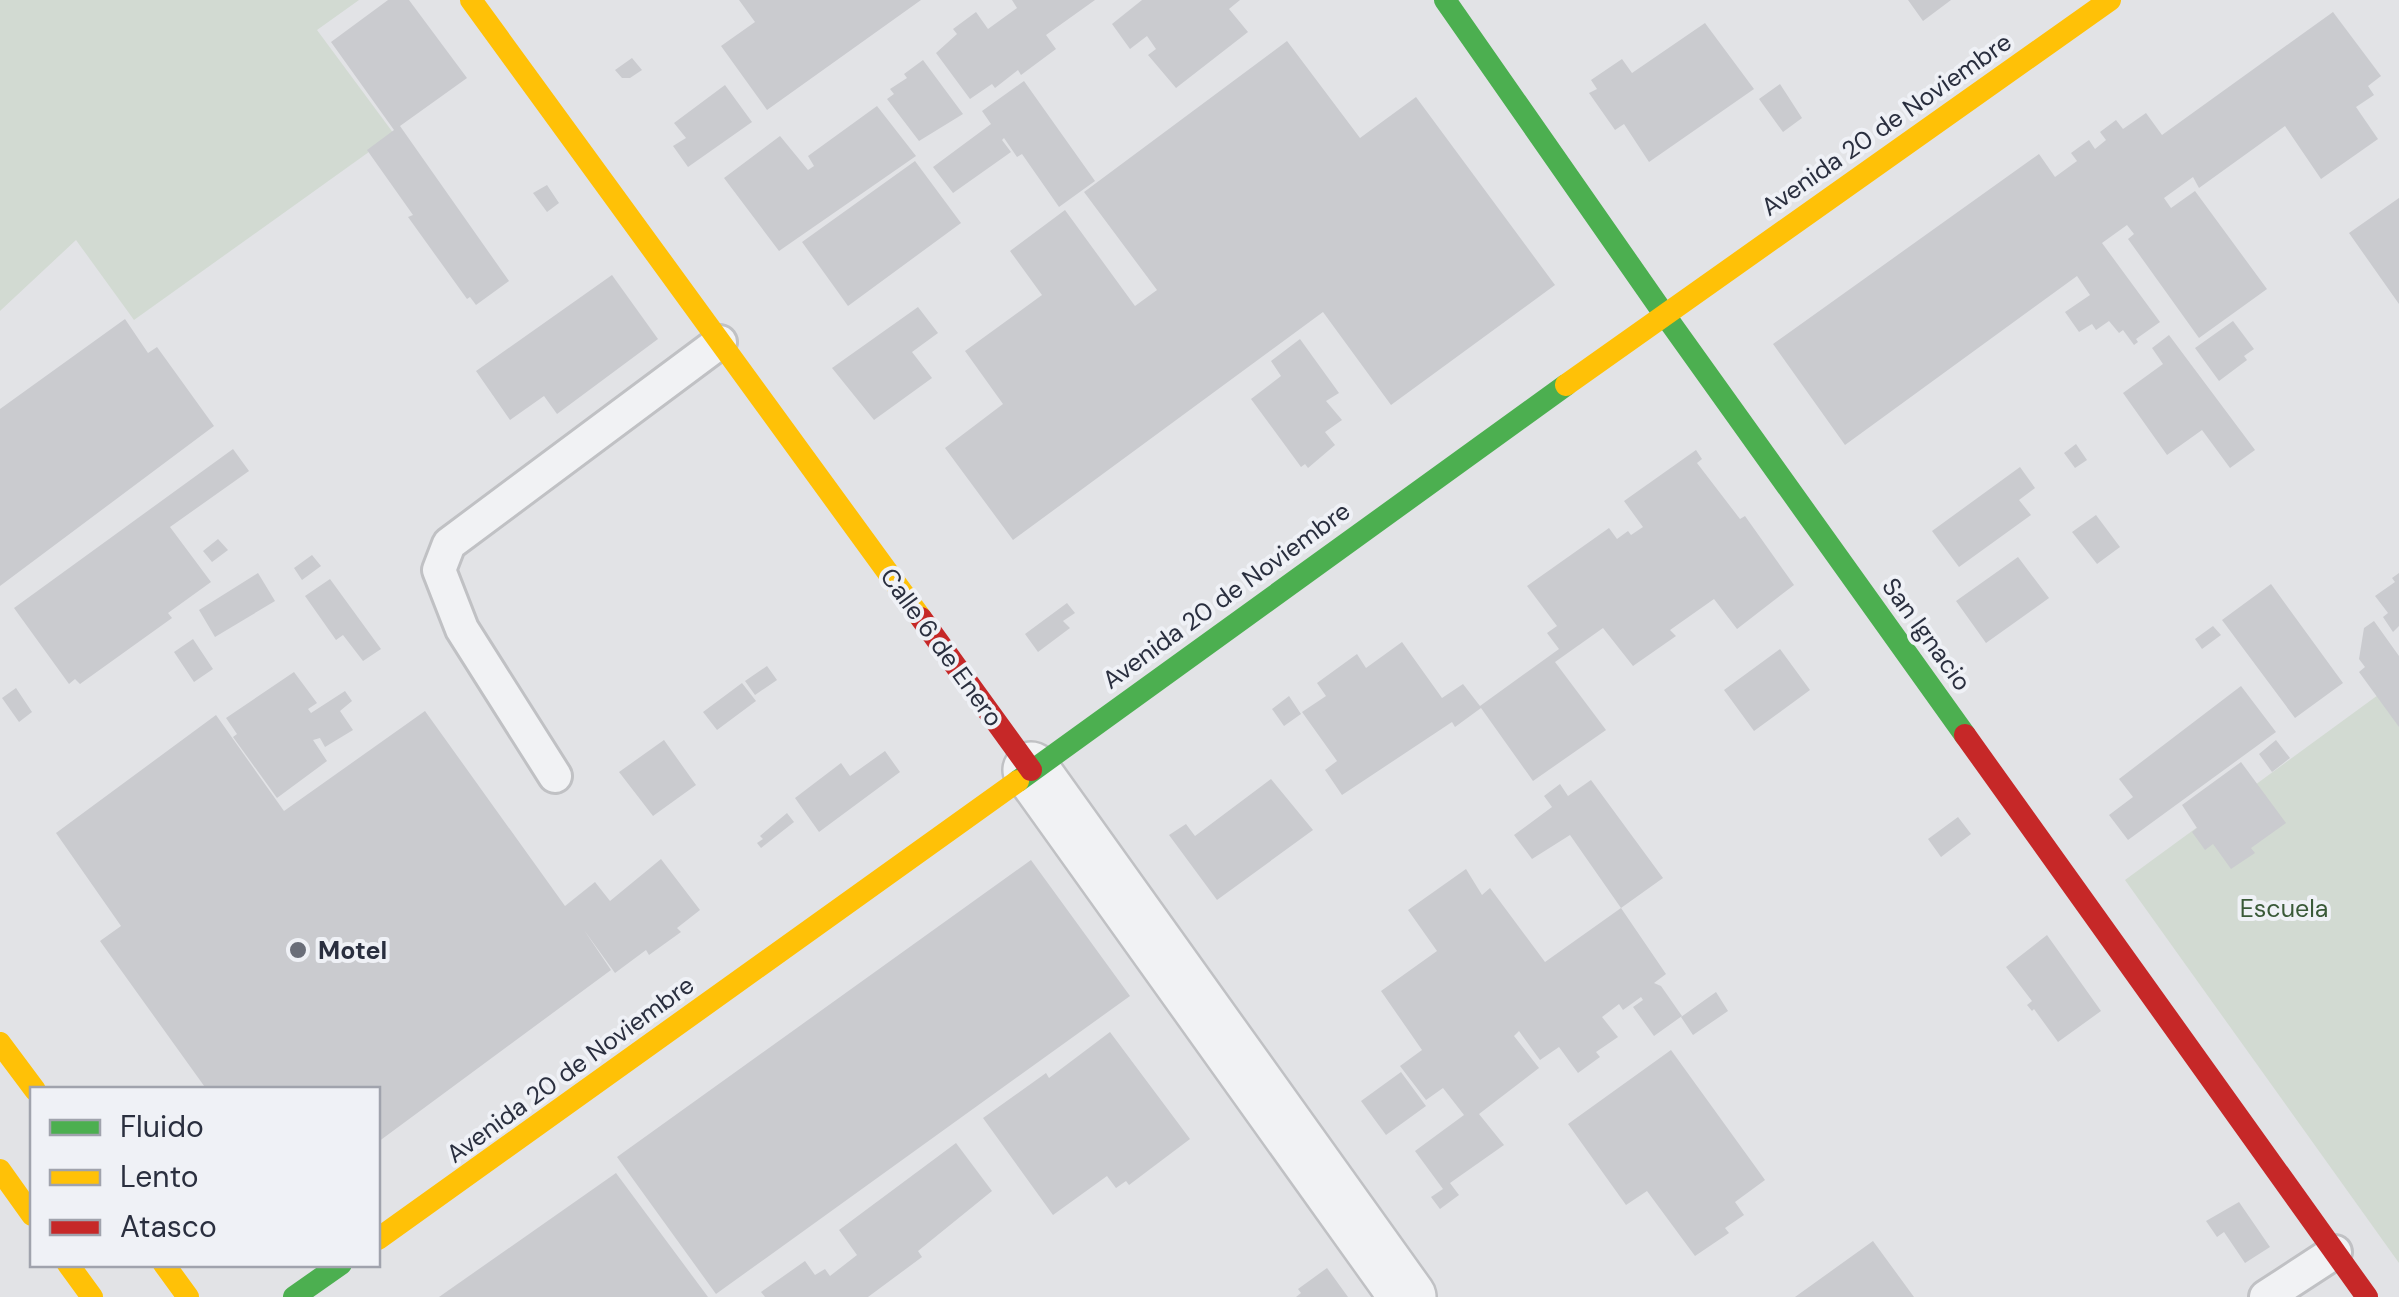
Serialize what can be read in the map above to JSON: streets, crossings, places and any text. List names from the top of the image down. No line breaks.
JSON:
{"streets":{"main road":["Avenida 20 de Noviembre","San Ignacio","Calle 6 de Enero"]},"crossings":[["Avenida 20 de Noviembre","San Ignacio"],["Avenida 20 de Noviembre","Calle 6 de Enero"]],"parks":["Escuela"],"places":["Motel"],"legend":["Fluido","Lento","Atasco"]}
